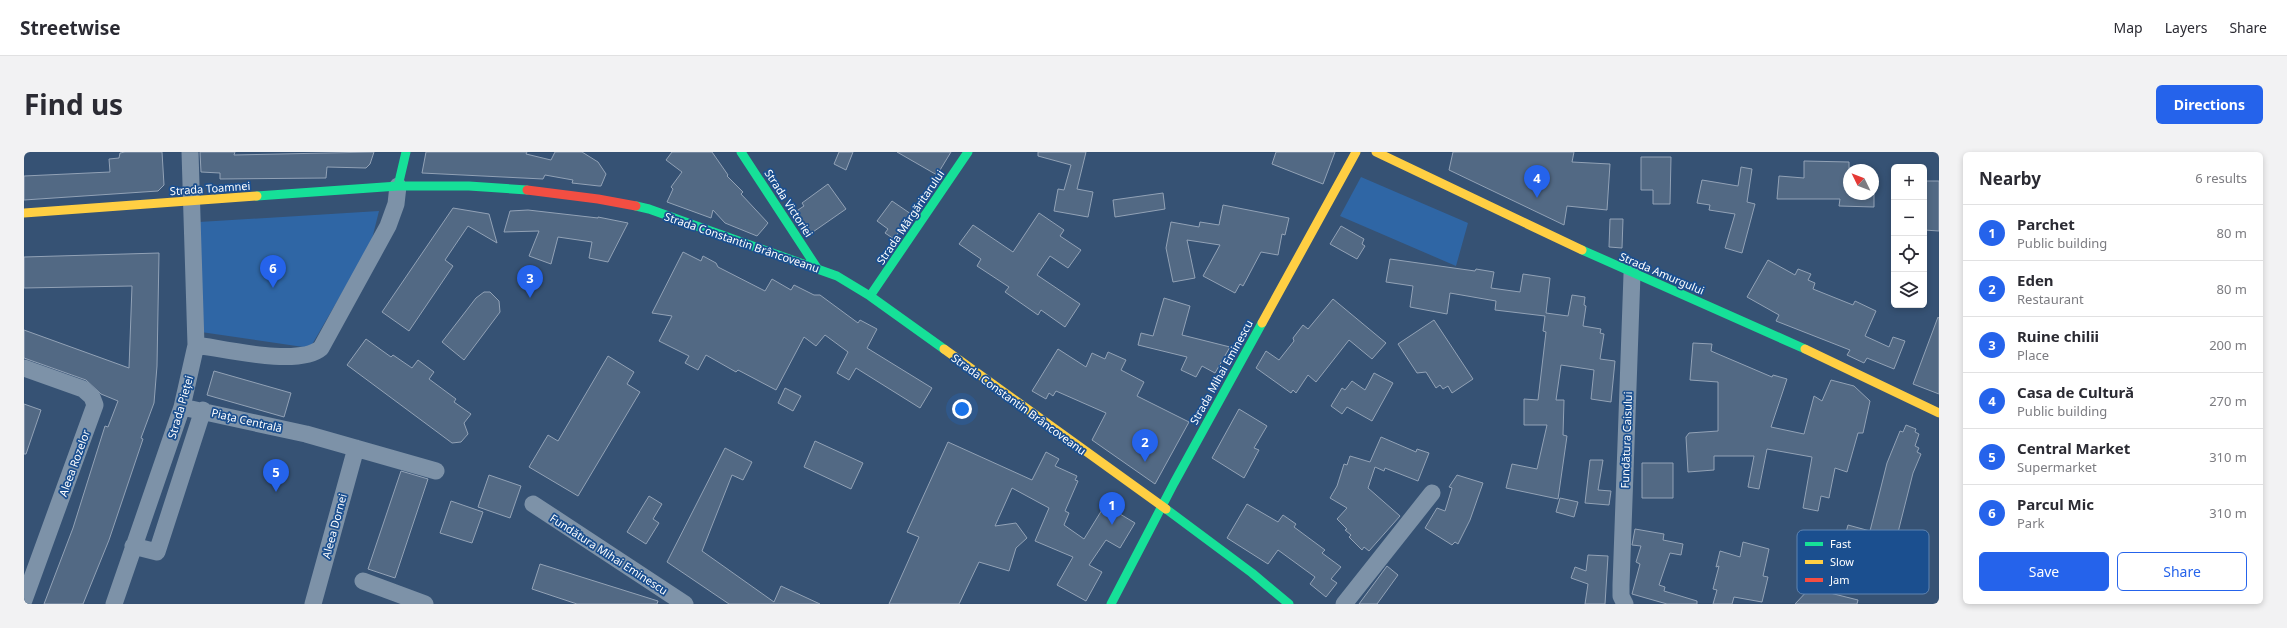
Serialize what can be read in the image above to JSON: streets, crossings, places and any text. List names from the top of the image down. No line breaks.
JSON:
{"streets":{"street":["Strada Toamnei","Strada Victoriei","Strada Mărgăritarului","Strada Constantin Brâncoveanu","Strada Amurgului","Strada Mihai Eminescu","Strada Pieței","Piața Centrală","Fundătura Caisului","Aleea Rozelor","Aleea Dornei","Fundătura Mihai Eminescu"]},"crossings":[["Strada Toamnei","Strada Constantin Brâncoveanu"],["Strada Toamnei","Strada Pieței"],["Strada Victoriei","Strada Constantin Brâncoveanu"],["Strada Mărgăritarului","Strada Constantin Brâncoveanu"],["Strada Constantin Brâncoveanu","Strada Mihai Eminescu"],["Strada Amurgului","Fundătura Caisului"],["Strada Pieței","Piața Centrală"],["Piața Centrală","Aleea Dornei"]],"legend":["Fast","Slow","Jam"],"north":"top left","page":{"header":"Streetwise","nav":["Map","Layers","Share"],"title":"Find us","buttons":["Directions",["Save","Share"]],"heading":["Nearby","6 results"],"map_buttons":["+","−"],"pins":["4","6","3","2","5","1"],"list":[{"mark":"1","name":"Parchet","note":"Public building","value":"80 m"},{"mark":"2","name":"Eden","note":"Restaurant","value":"80 m"},{"mark":"3","name":"Ruine chilii","note":"Place","value":"200 m"},{"mark":"4","name":"Casa de Cultură","note":"Public building","value":"270 m"},{"mark":"5","name":"Central Market","note":"Supermarket","value":"310 m"},{"mark":"6","name":"Parcul Mic","note":"Park","value":"310 m"}]}}
